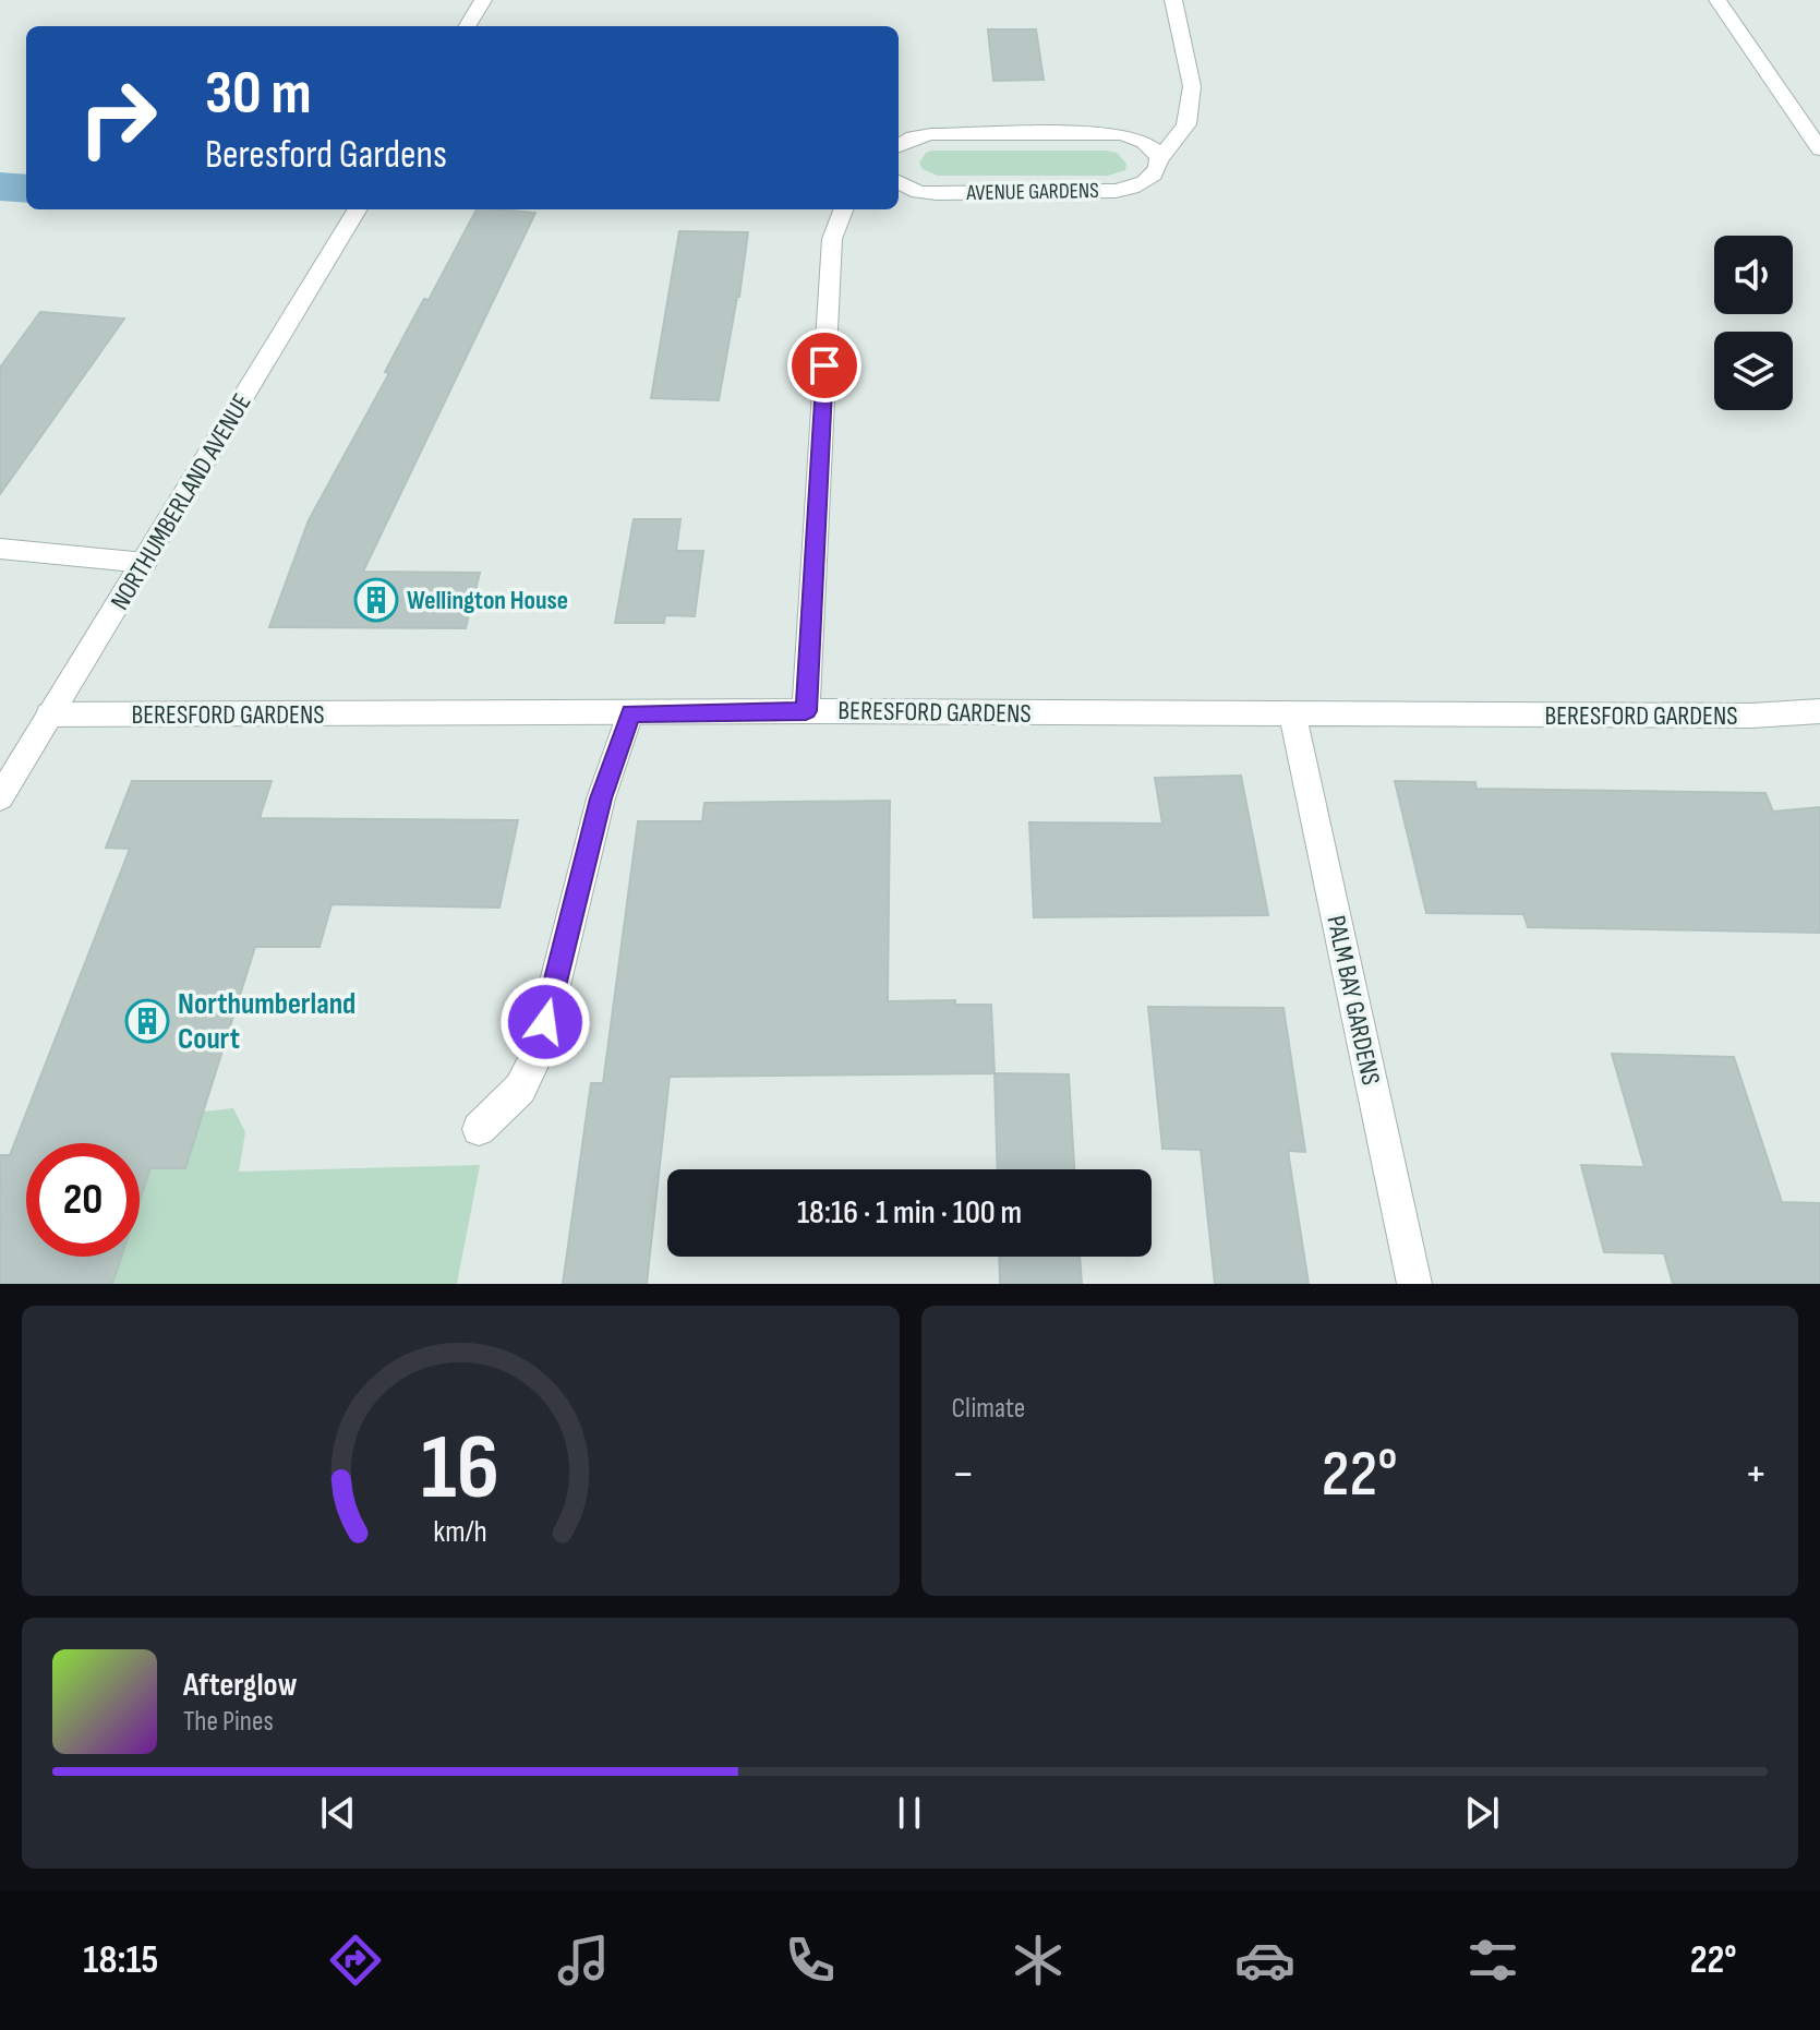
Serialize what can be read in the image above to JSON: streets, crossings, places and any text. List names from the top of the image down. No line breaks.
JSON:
{"streets":{"street":["AVENUE GARDENS","NORTHUMBERLAND AVENUE","BERESFORD GARDENS","PALM BAY GARDENS"]},"crossings":[["NORTHUMBERLAND AVENUE","BERESFORD GARDENS"],["BERESFORD GARDENS","PALM BAY GARDENS"]],"places":{"building":["Wellington House","Northumberland Court"]},"page":{"turn":["30 m","Beresford Gardens"],"limit":"20","trip":"18:16 · 1 min · 100 m","tile":"Climate","heat":["−","22°","+"],"song":["Afterglow","The Pines"],"tabs":["18:15","22°"],"gauge":["16","km/h"]}}
